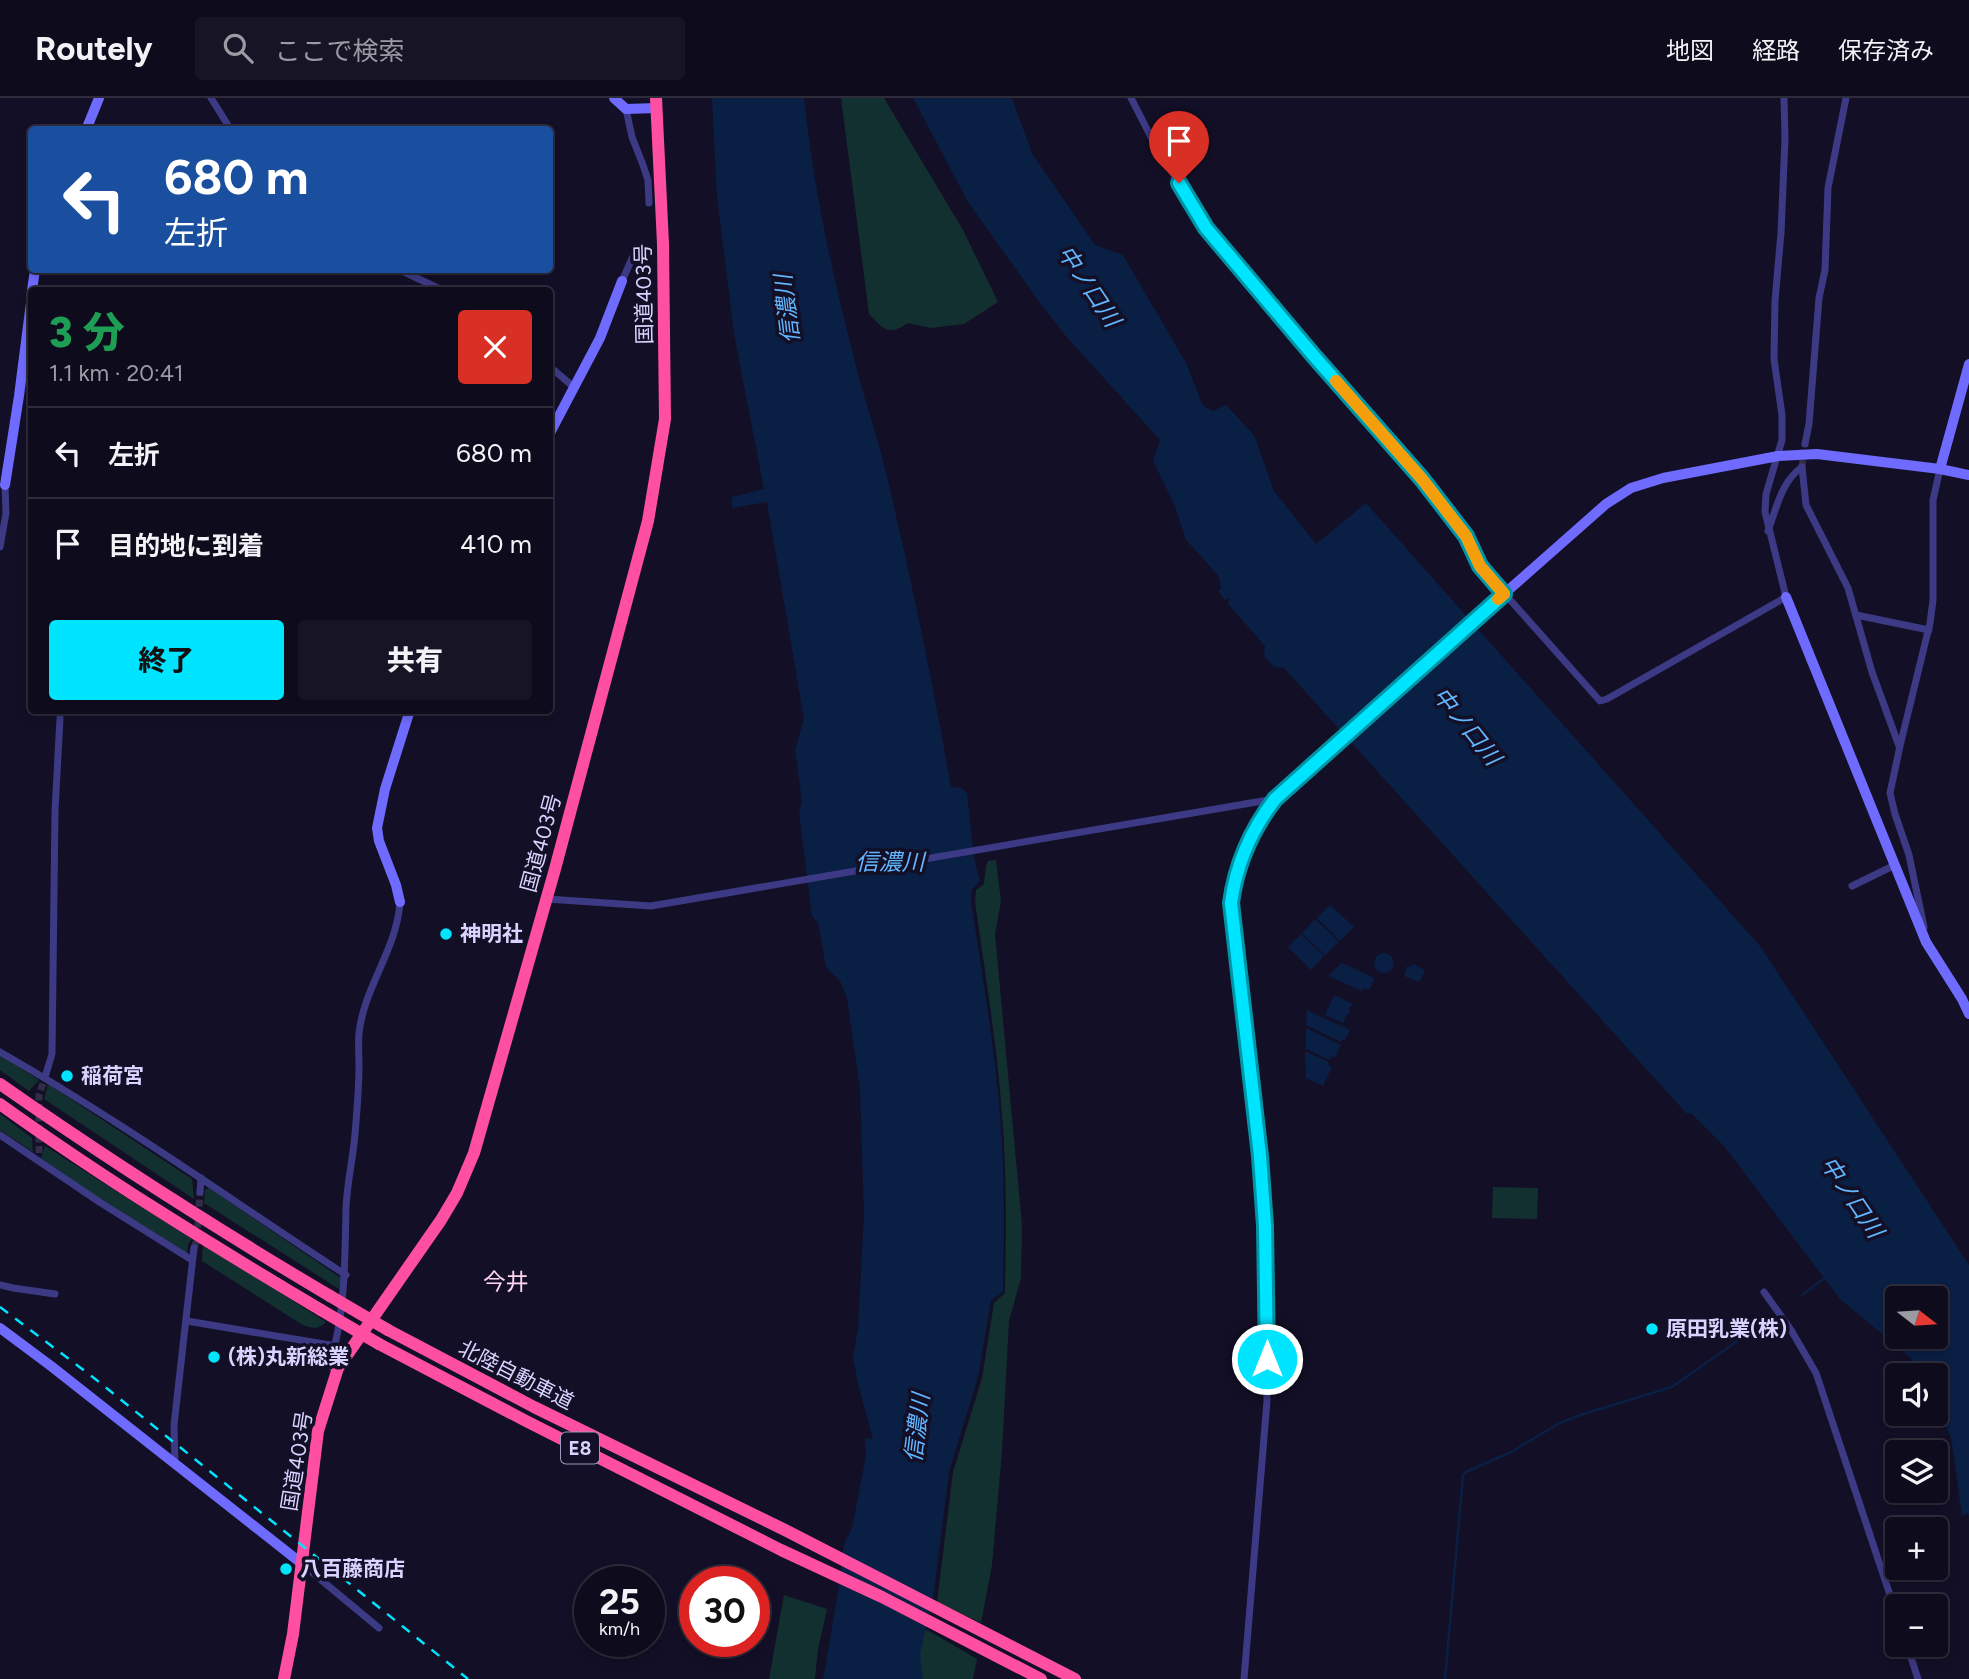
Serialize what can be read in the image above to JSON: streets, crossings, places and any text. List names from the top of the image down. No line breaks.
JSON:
{"streets":{"highway":["国道403号","北陸自動車道","E8"]},"districts":["今井"],"water":["中ノ口川","信濃川"],"places":["神明社","稲荷宮","原田乳業(株)","(株)丸新総業","八百藤商店"],"north":"right","page":{"header":"Routely","search":"ここで検索","nav":["地図","経路","保存済み"],"turn":["680 m","左折"],"heading":["3 分","1.1 km · 20:41"],"list":[{"name":"左折","value":"680 m"},{"name":"目的地に到着","value":"410 m"}],"buttons":["終了","共有"],"map_buttons":["+","−"],"speed":"25 km/h","limit":"30"}}
